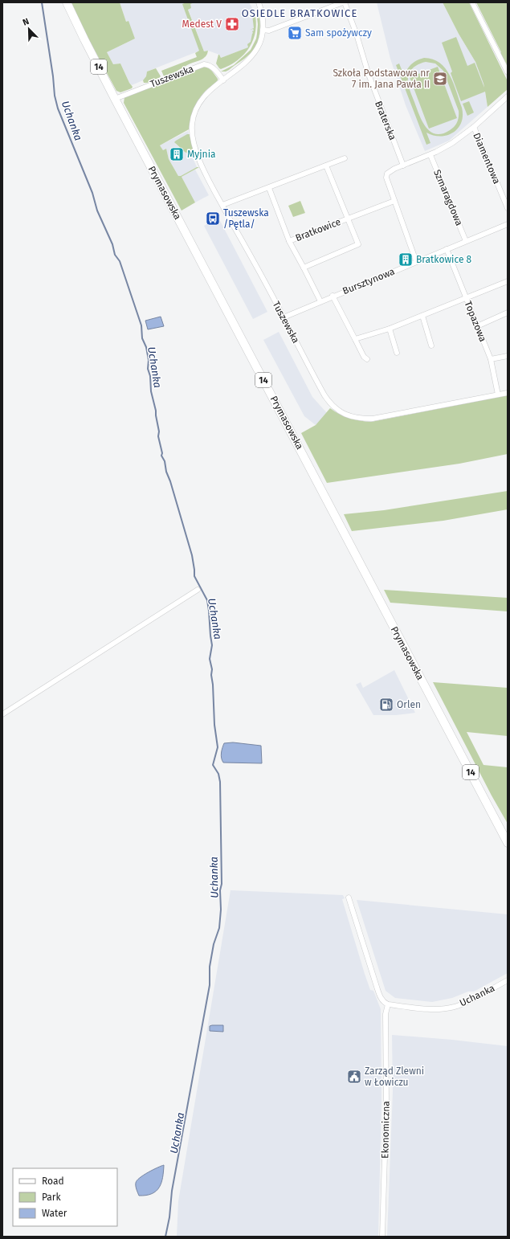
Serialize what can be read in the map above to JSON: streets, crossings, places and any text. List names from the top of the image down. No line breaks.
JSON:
{"streets":{"main road":["14","Prymasowska"],"street":["Tuszewska","Braterska","Diamentowa","Szmaragdowa","Bratkowice","Bursztynowa","Topazowa","Uchanka","Ekonomiczna"]},"crossings":[["Tuszewska","Prymasowska"],["Tuszewska","Bursztynowa"],["Tuszewska","Topazowa"],["Szmaragdowa","Bursztynowa"],["Bratkowice","Bursztynowa"],["Bursztynowa","Topazowa"],["Uchanka","Ekonomiczna"]],"districts":["OSIEDLE BRATKOWICE"],"water":["Uchanka"],"places":{"pharmacy":["Medest V"],"supermarket":["Sam spożywczy"],"school or university":["Szkoła Podstawowa nr 7 im. Jana Pawła II"],"building":["Myjnia","Bratkowice 8"],"bus stop":["Tuszewska /Pętla/"],"fuel station":["Orlen"],"public building":["Zarząd Zlewni w Łowiczu"]},"legend":["Road","Park","Water"],"north":"top left"}
